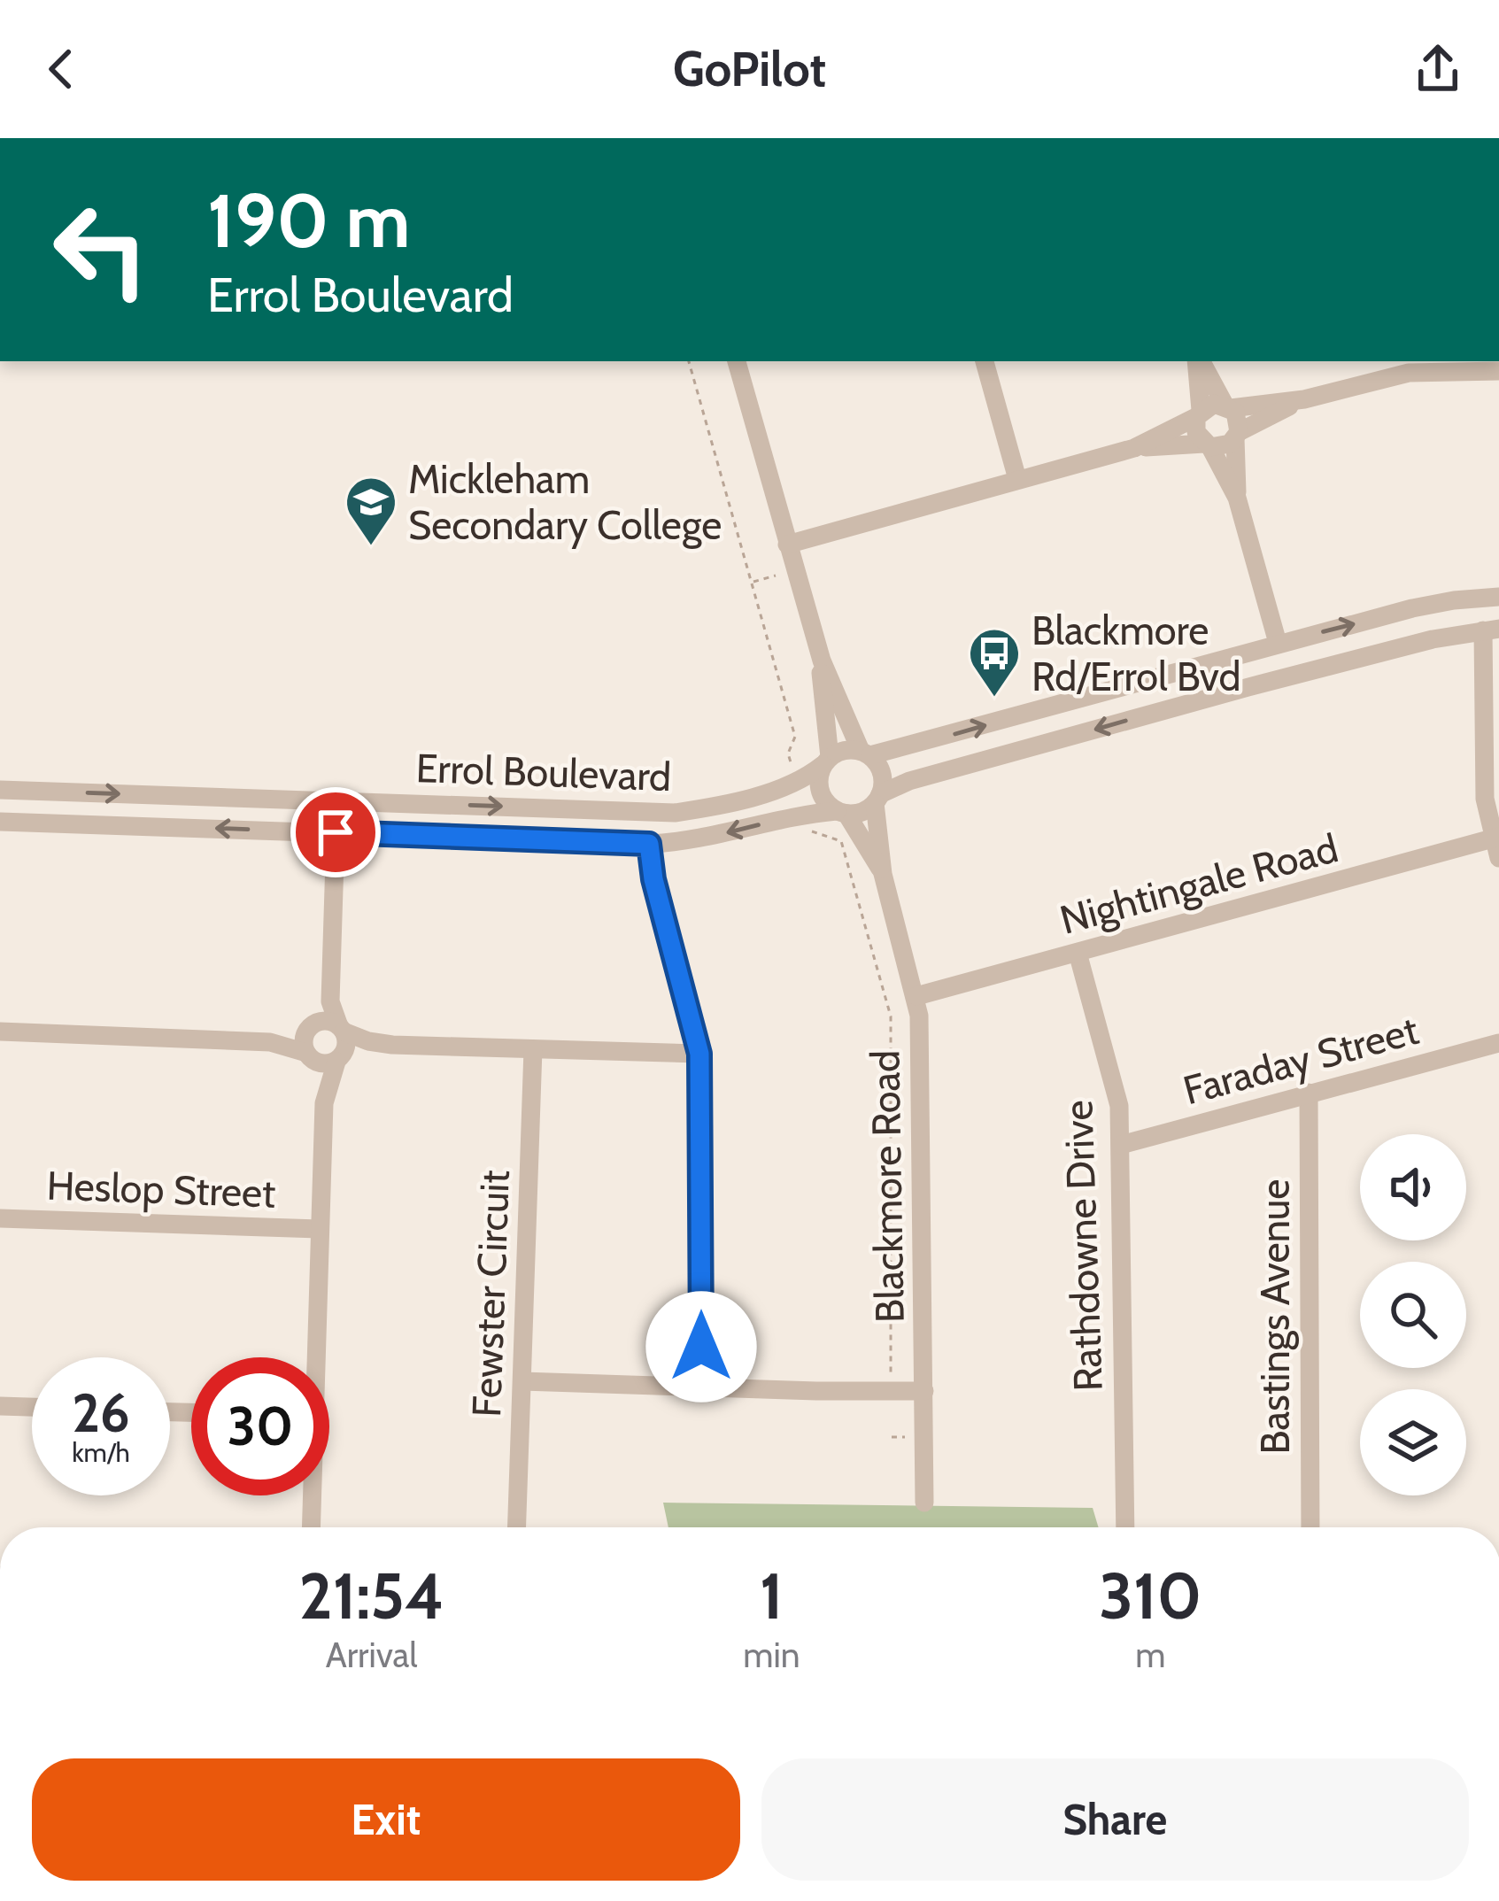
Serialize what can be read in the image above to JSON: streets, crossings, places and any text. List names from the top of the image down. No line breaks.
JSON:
{"streets":{"street":["Errol Boulevard","Nightingale Road","Faraday Street","Blackmore Road","Heslop Street","Rathdowne Drive","Fewster Circuit","Bastings Avenue"]},"crossings":[["Errol Boulevard","Blackmore Road"],["Nightingale Road","Blackmore Road"],["Nightingale Road","Rathdowne Drive"],["Faraday Street","Rathdowne Drive"],["Faraday Street","Bastings Avenue"]],"places":{"school or university":["Mickleham Secondary College"],"bus stop":["Blackmore Rd/Errol Bvd"]},"page":{"header":"GoPilot","turn":["190 m","Errol Boulevard"],"speed":"26 km/h","limit":"30","eta":["21:54","Arrival","1","min","310","m"],"buttons":["Exit","Share"]}}
